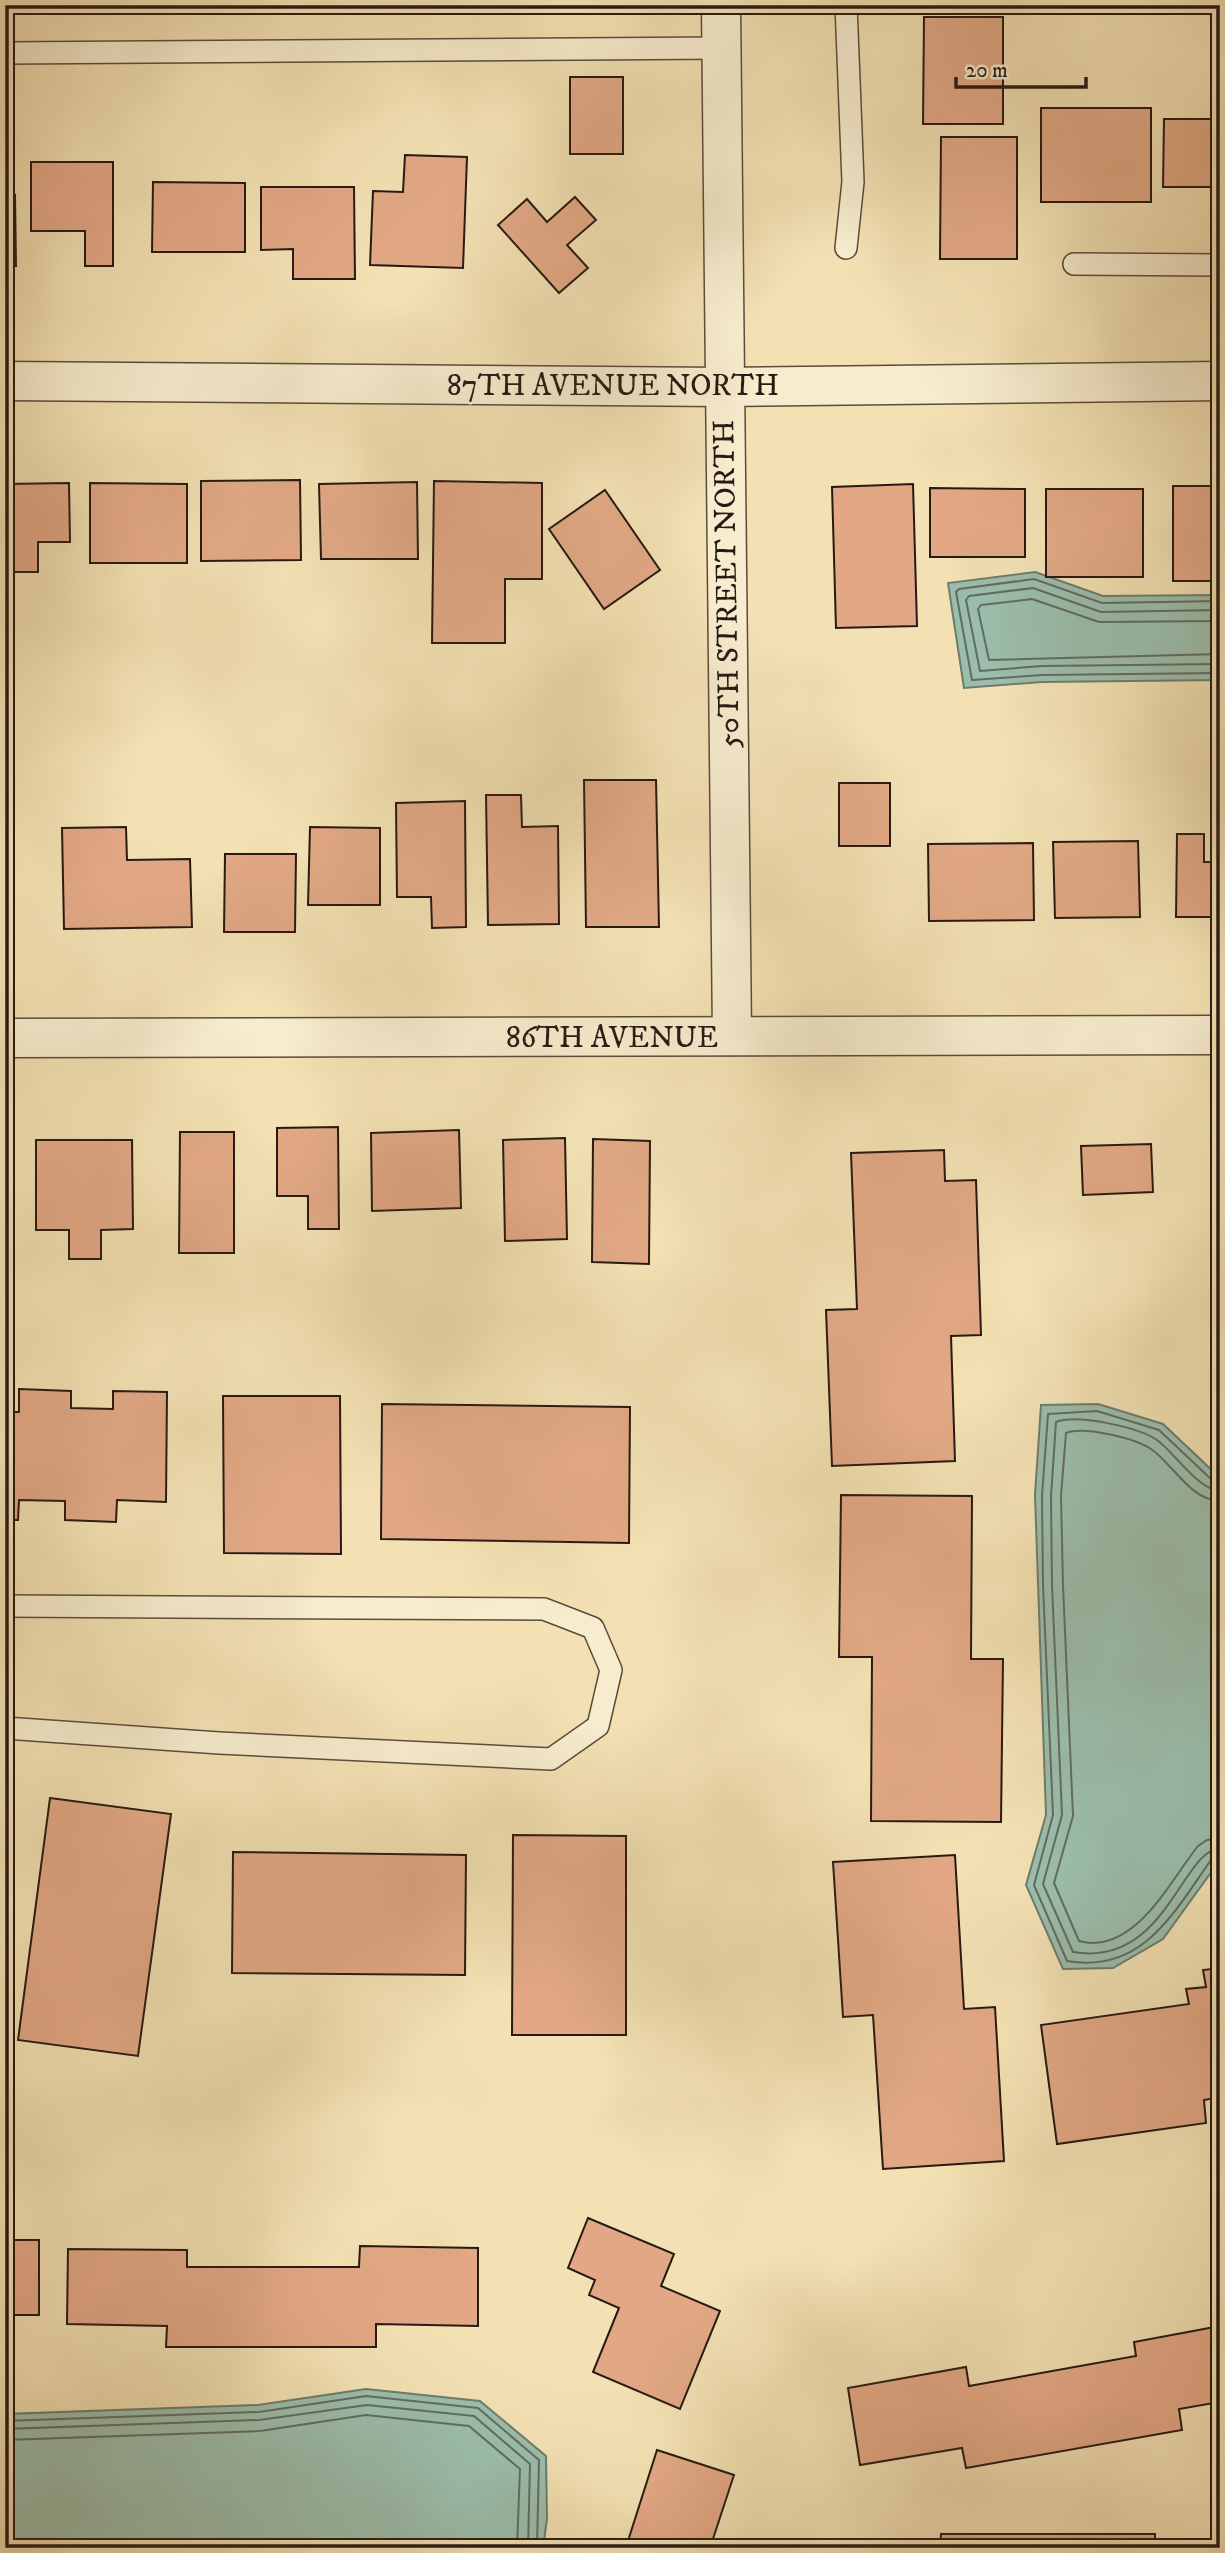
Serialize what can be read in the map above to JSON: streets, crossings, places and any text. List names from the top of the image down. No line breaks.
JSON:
{"streets":{"street":["87TH AVENUE NORTH","50TH STREET NORTH","86TH AVENUE"]},"crossings":[["87TH AVENUE NORTH","50TH STREET NORTH"],["50TH STREET NORTH","86TH AVENUE"]],"scale_bar":"20 m"}
